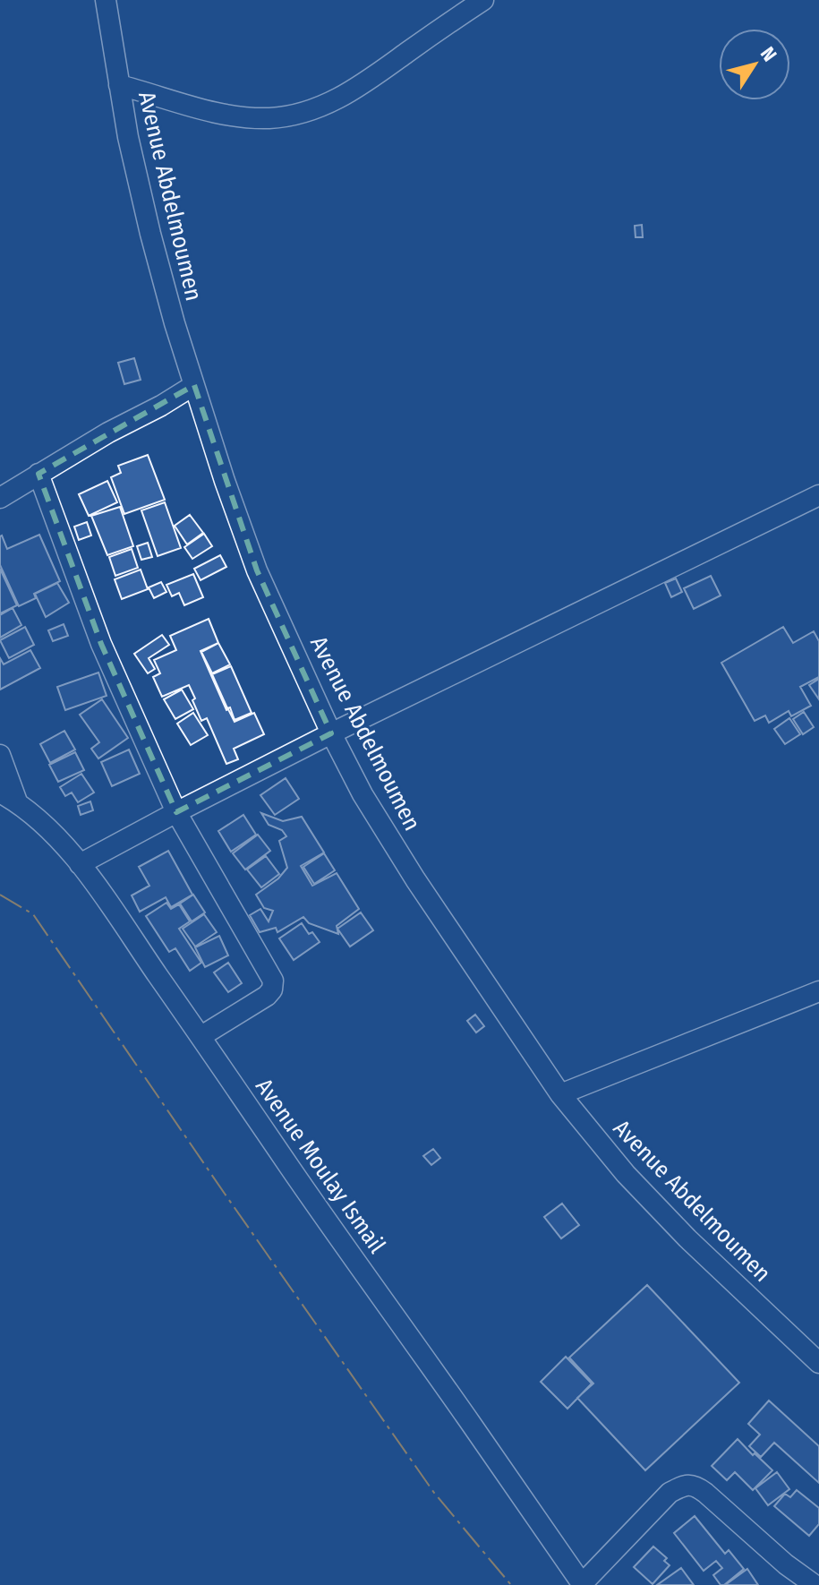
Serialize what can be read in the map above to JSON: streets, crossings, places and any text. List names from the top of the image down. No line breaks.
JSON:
{"streets":{"street":["Avenue Abdelmoumen","Avenue Moulay Ismail"]},"north":"top right"}
